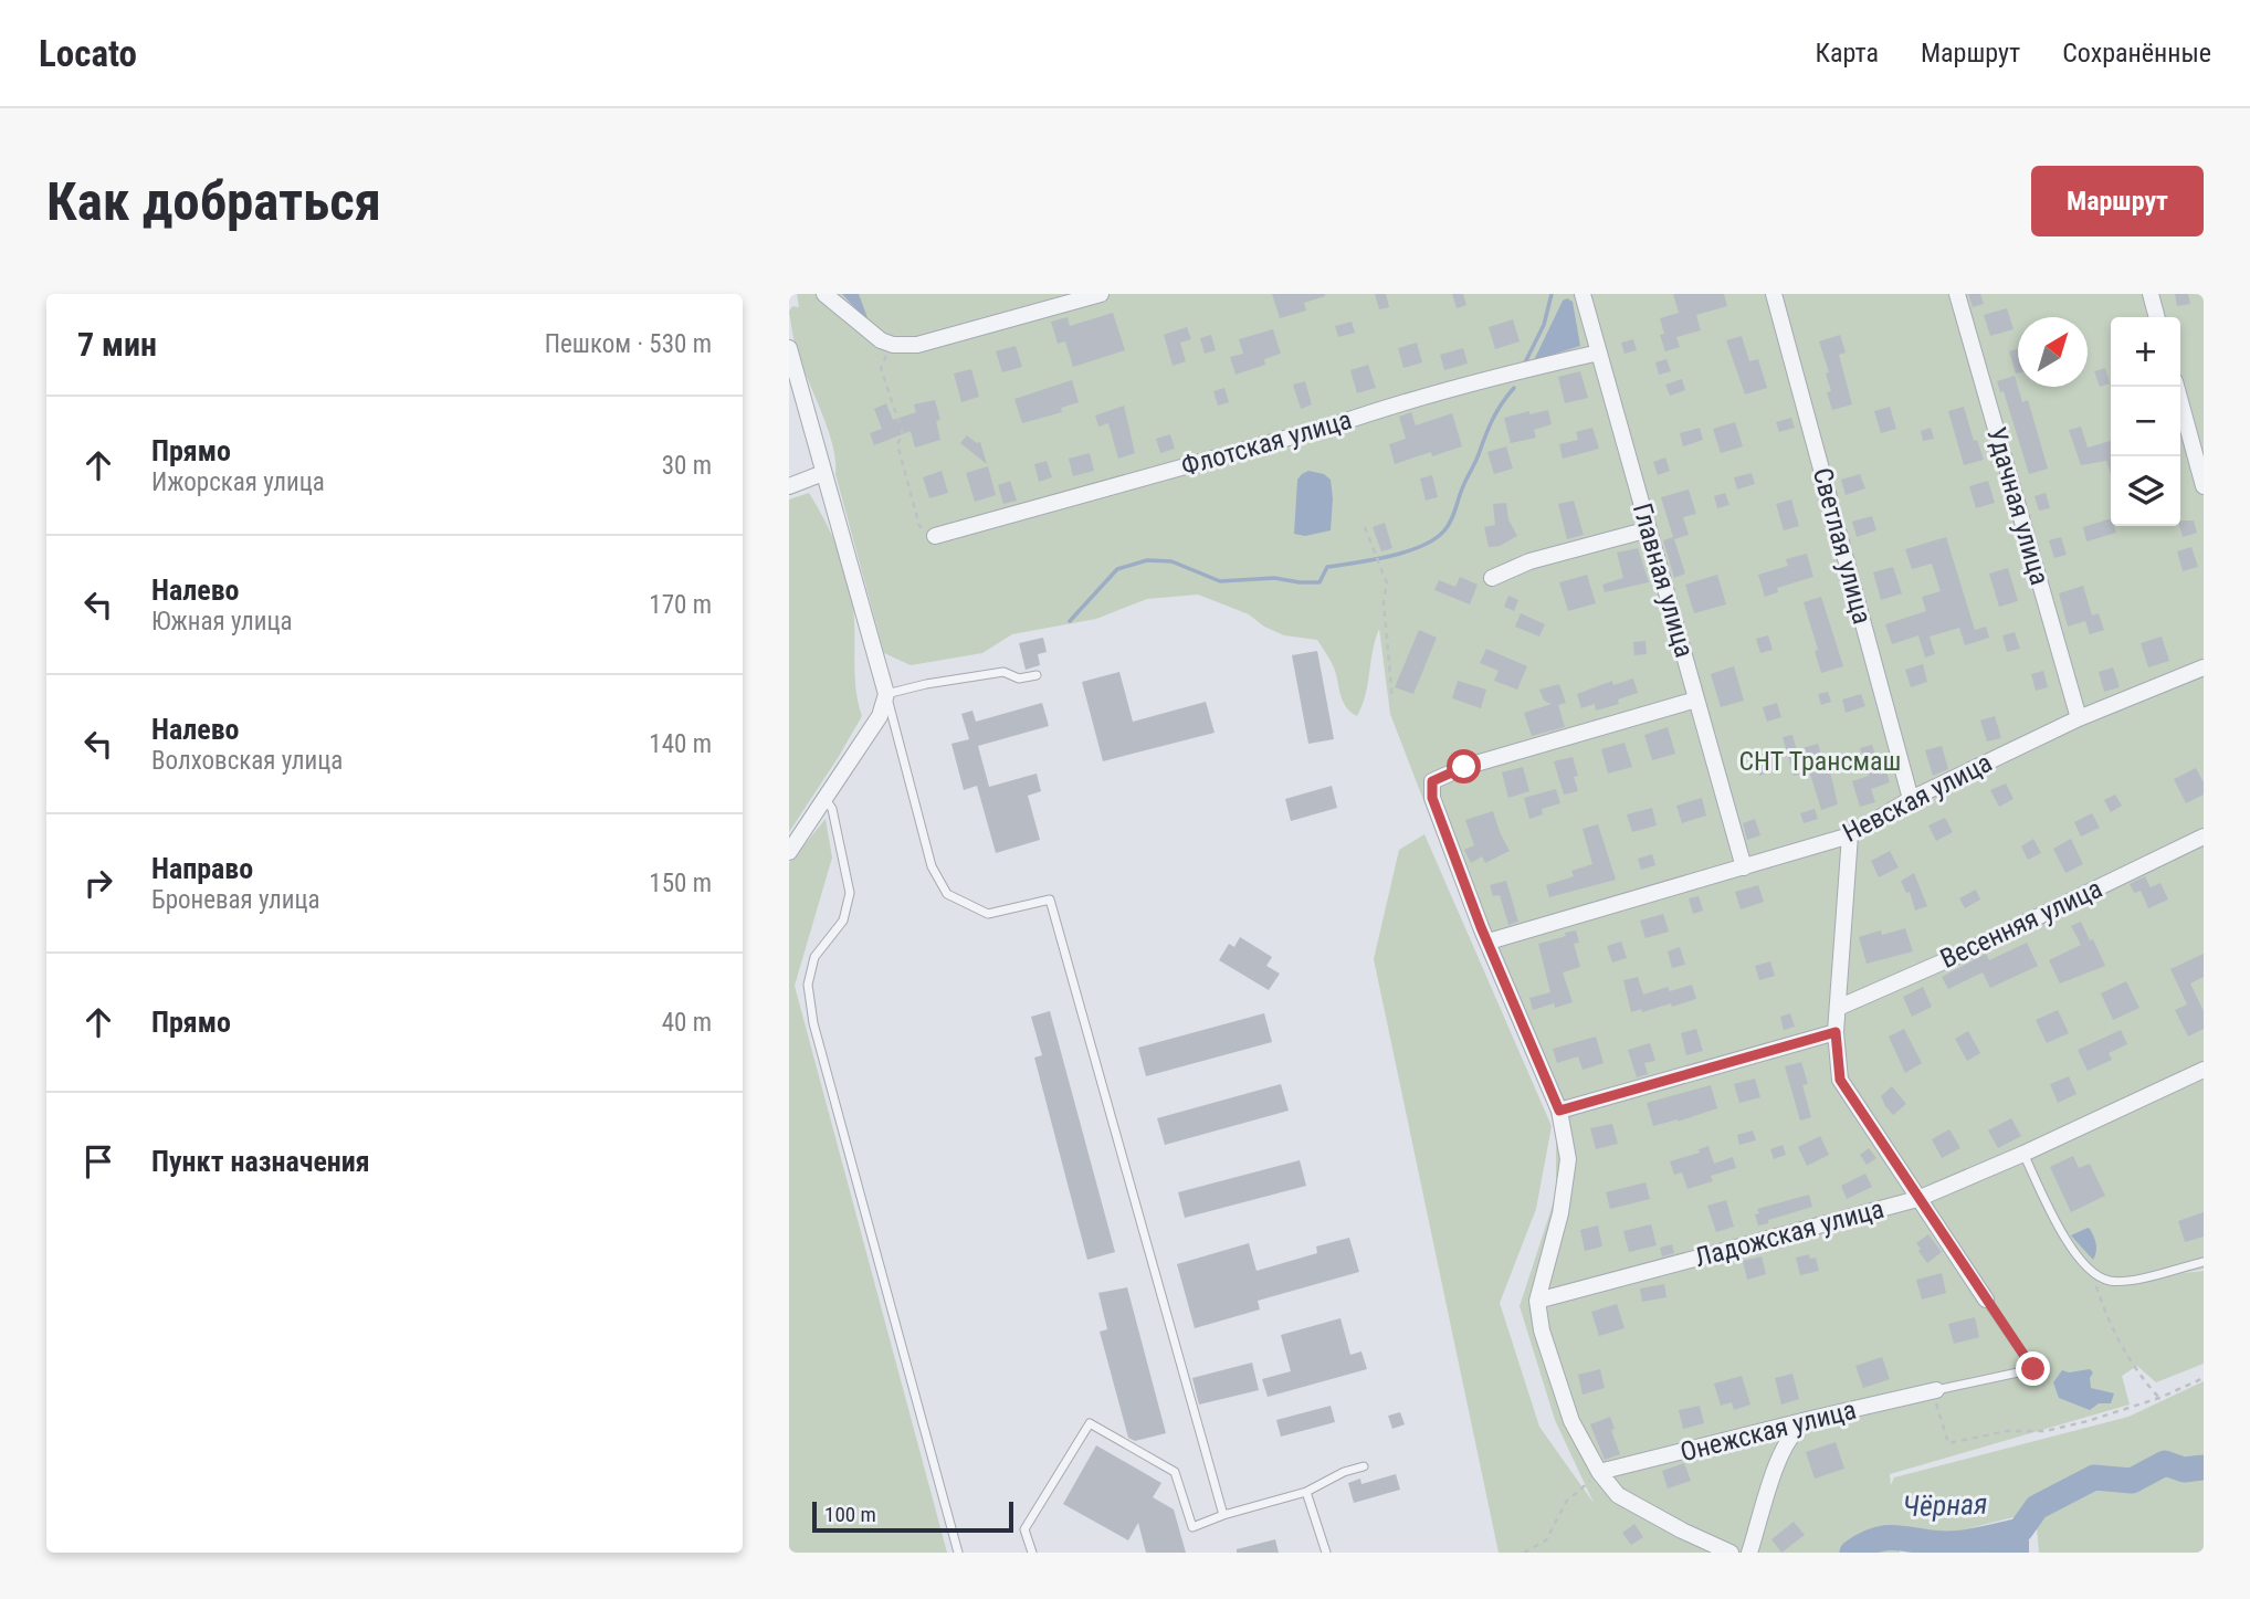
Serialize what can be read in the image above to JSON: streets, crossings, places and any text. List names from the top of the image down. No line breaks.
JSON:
{"streets":{"street":["Флотская улица","Удачная улица","Светлая улица","Главная улица","Невская улица","Весенняя улица","Ладожская улица","Онежская улица"]},"crossings":[["Флотская улица","Главная улица"],["Удачная улица","Невская улица"],["Светлая улица","Невская улица"],["Главная улица","Невская улица"]],"water":["Чёрная"],"parks":["СНТ Трансмаш"],"scale_bar":"100 m","north":"top right","page":{"header":"Locato","nav":["Карта","Маршрут","Сохранённые"],"buttons":"Маршрут","title":"Как добраться","heading":["7 мин","Пешком · 530 m"],"map_buttons":["+","−"],"list":[["Прямо","Ижорская улица","30 m"],["Налево","Южная улица","170 m"],["Налево","Волховская улица","140 m"],["Направо","Броневая улица","150 m"],["Прямо","40 m"],"Пункт назначения"],"scale":"100 m"}}
